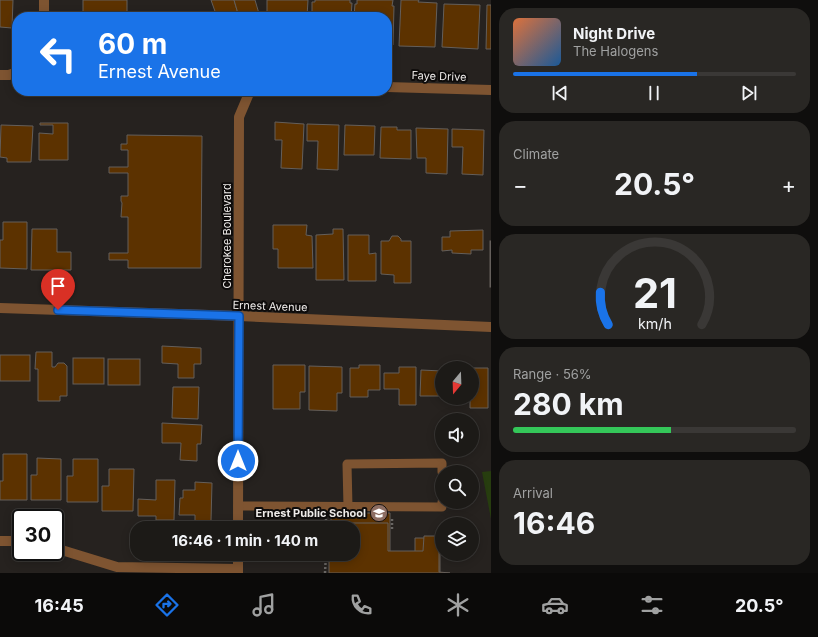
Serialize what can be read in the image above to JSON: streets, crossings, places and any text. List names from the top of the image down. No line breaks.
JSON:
{"streets":{"street":["Faye Drive","Cherokee Boulevard","Ernest Avenue"]},"crossings":[["Cherokee Boulevard","Ernest Avenue"]],"places":{"school or university":["Ernest Public School"]},"north":"bottom","page":{"turn":["60 m","Ernest Avenue"],"song":["Night Drive","The Halogens"],"tile":["Climate",["Range · 56%","280 km"],["Arrival","16:46"]],"heat":["−","20.5°","+"],"limit":"30","trip":"16:46 · 1 min · 140 m","tabs":["16:45","20.5°"],"gauge":["21","km/h"]}}
